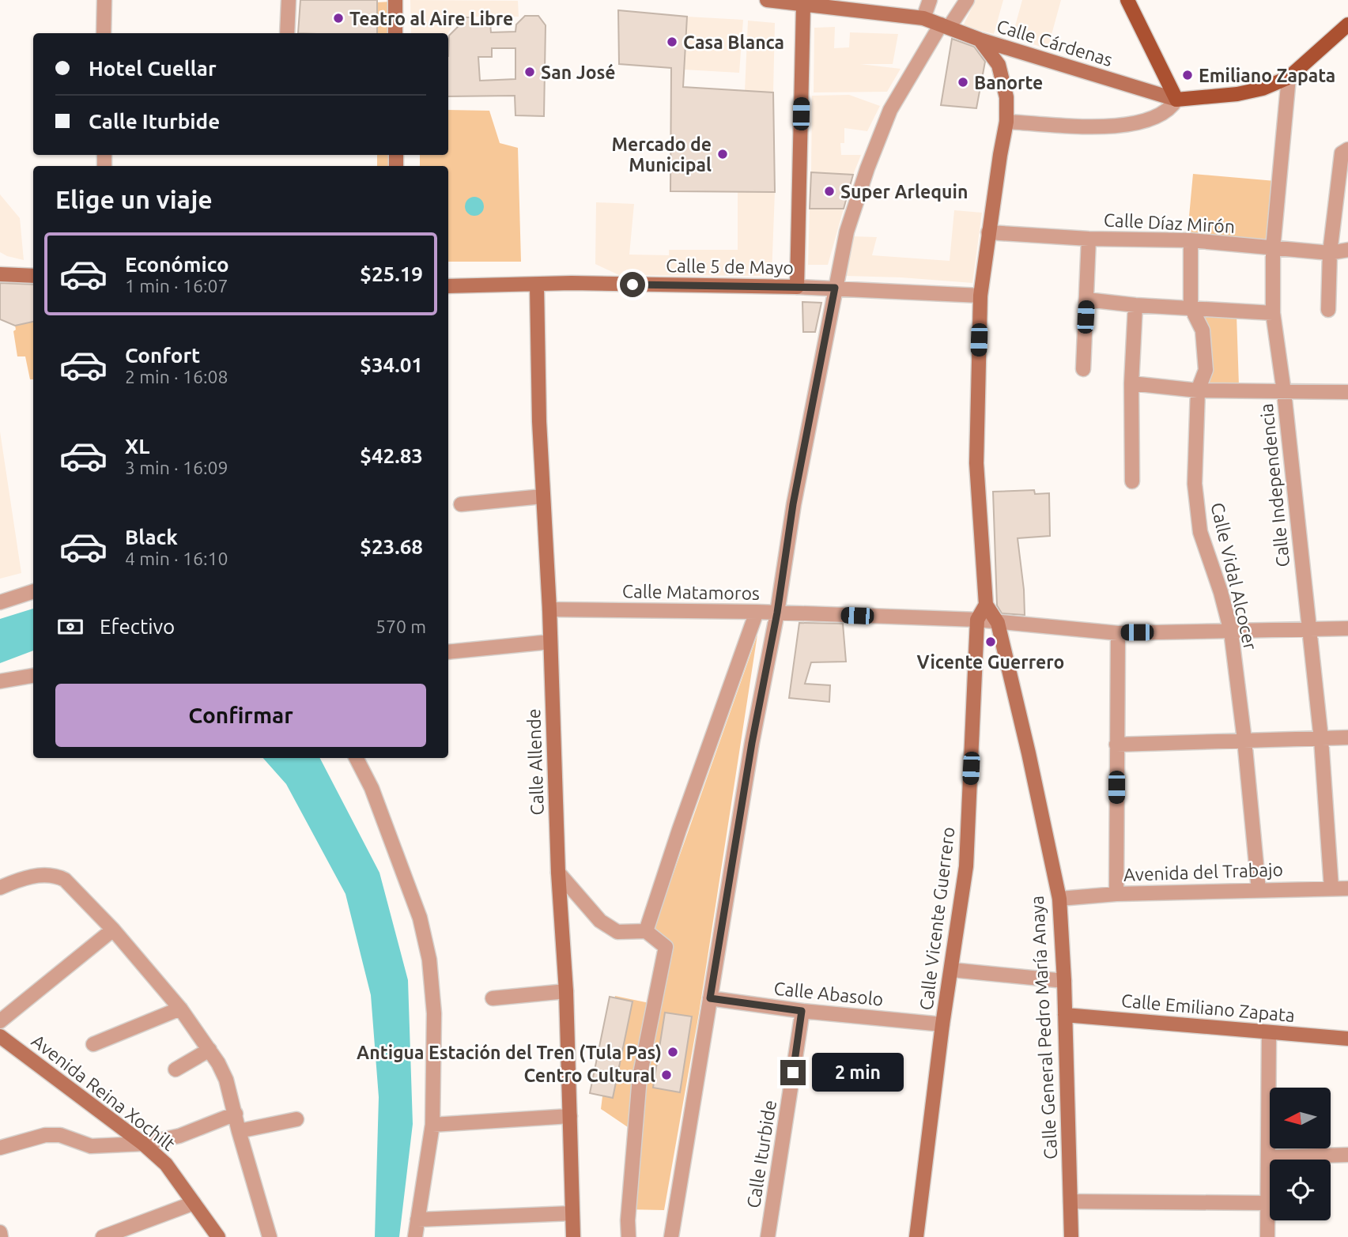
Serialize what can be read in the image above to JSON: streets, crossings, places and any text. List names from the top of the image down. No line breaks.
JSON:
{"streets":{"main road":["Calle Cárdenas","Calle 5 de Mayo","Calle Allende","Calle Vicente Guerrero","Calle Emiliano Zapata","Calle General Pedro María Anaya","Avenida Reina Xochilt"],"street":["Calle Díaz Mirón","Calle Independencia","Calle Vidal Alcocer","Calle Matamoros","Avenida del Trabajo","Calle Abasolo","Calle Iturbide"]},"crossings":[["Calle Díaz Mirón","Calle Independencia"],["Calle Díaz Mirón","Calle Vidal Alcocer"],["Calle 5 de Mayo","Calle Allende"],["Calle Independencia","Calle Matamoros"],["Calle Independencia","Avenida del Trabajo"],["Calle Vidal Alcocer","Calle Matamoros"],["Calle Vidal Alcocer","Avenida del Trabajo"],["Calle Matamoros","Calle Allende"],["Calle Matamoros","Calle Vicente Guerrero"],["Calle Matamoros","Calle General Pedro María Anaya"],["Avenida del Trabajo","Calle General Pedro María Anaya"],["Calle Vicente Guerrero","Calle Abasolo"],["Calle Abasolo","Calle Iturbide"],["Calle Emiliano Zapata","Calle General Pedro María Anaya"]],"places":["Teatro al Aire Libre","Casa Blanca","San José","Emiliano Zapata","Banorte","Mercado de Municipal","Super Arlequin","Vicente Guerrero","Antigua Estación del Tren (Tula Pas)","Centro Cultural"],"north":"left","page":{"banner":["Hotel Cuellar","Calle Iturbide"],"heading":"Elige un viaje","list":[{"name":"Económico","note":"1 min · 16:07","value":"$25.19"},{"name":"Confort","note":"2 min · 16:08","value":"$34.01"},{"name":"XL","note":"3 min · 16:09","value":"$42.83"},{"name":"Black","note":"4 min · 16:10","value":"$23.68"}],"pay":["Efectivo","570 m"],"buttons":"Confirmar","bubble":"2 min"}}
